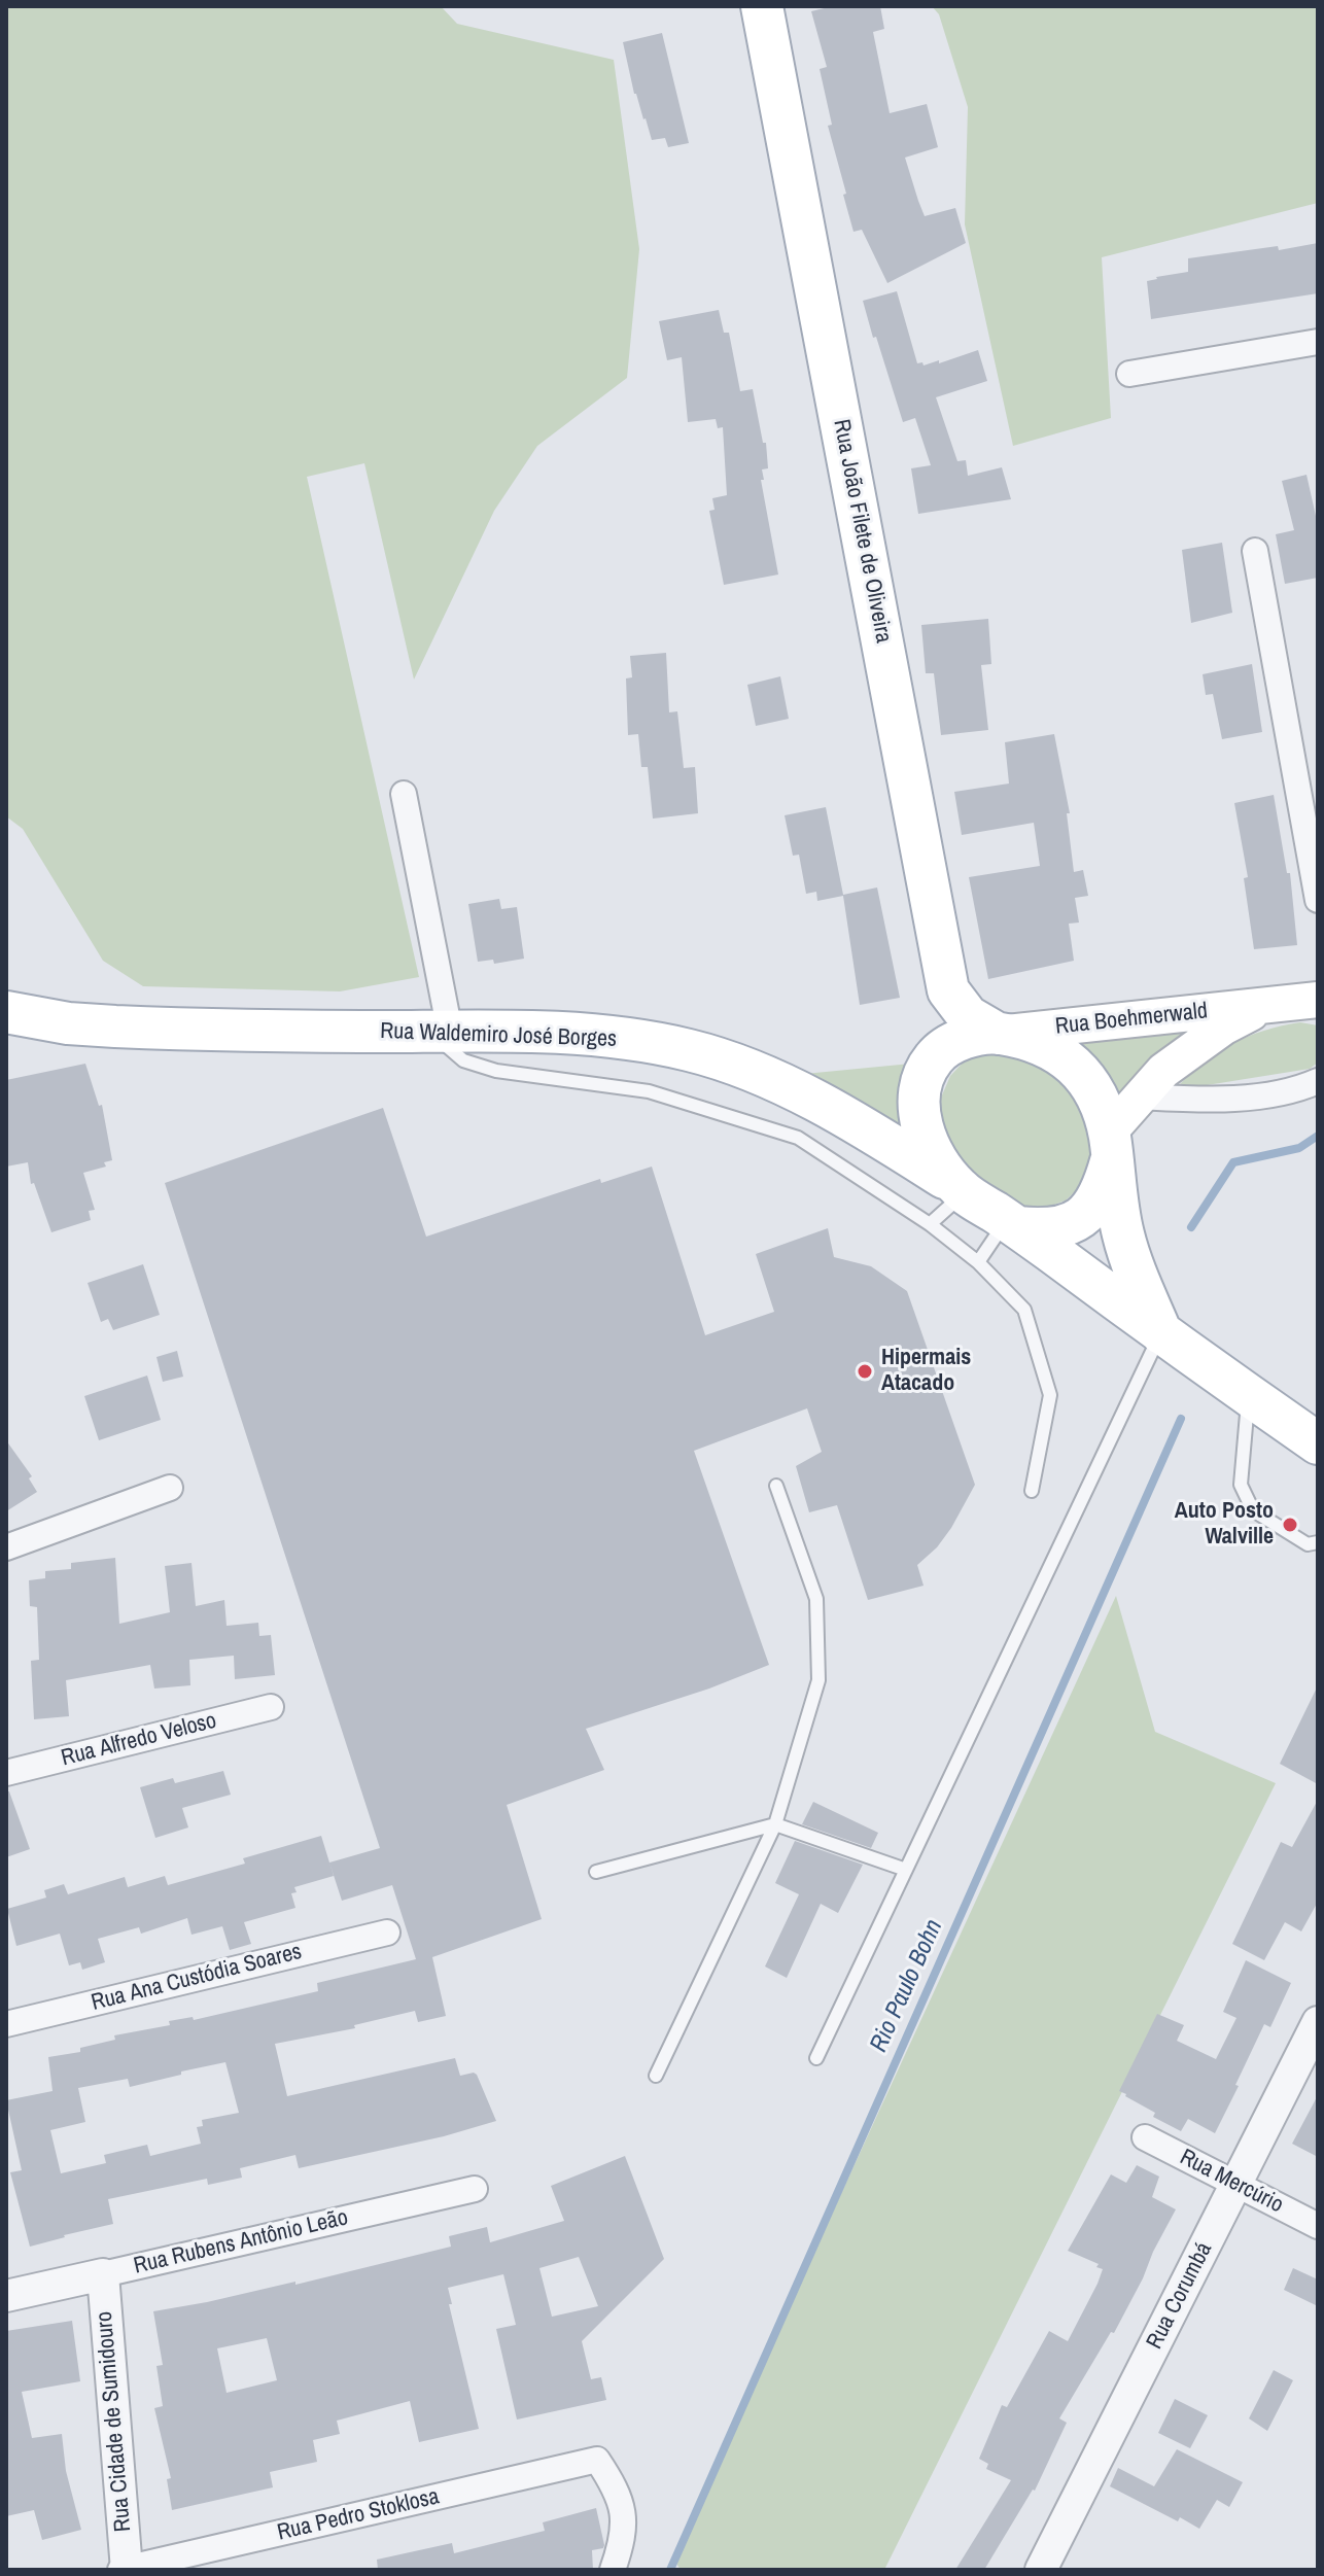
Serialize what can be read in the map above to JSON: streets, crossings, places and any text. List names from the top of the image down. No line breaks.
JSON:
{"streets":{"main road":["Rua João Filete de Oliveira","Rua Boehmerwald","Rua Waldemiro José Borges"],"street":["Rua Alfredo Veloso","Rua Ana Custódia Soares","Rua Mercúrio","Rua Rubens Antônio Leão","Rua Corumbá","Rua Cidade de Sumidouro","Rua Pedro Stoklosa"]},"crossings":[["Rua João Filete de Oliveira","Rua Boehmerwald"],["Rua João Filete de Oliveira","Rua Waldemiro José Borges"],["Rua Boehmerwald","Rua Waldemiro José Borges"],["Rua Mercúrio","Rua Corumbá"],["Rua Rubens Antônio Leão","Rua Cidade de Sumidouro"],["Rua Cidade de Sumidouro","Rua Pedro Stoklosa"]],"water":["Rio Paulo Bohn"],"places":["Hipermais Atacado","Auto Posto Walville"]}
